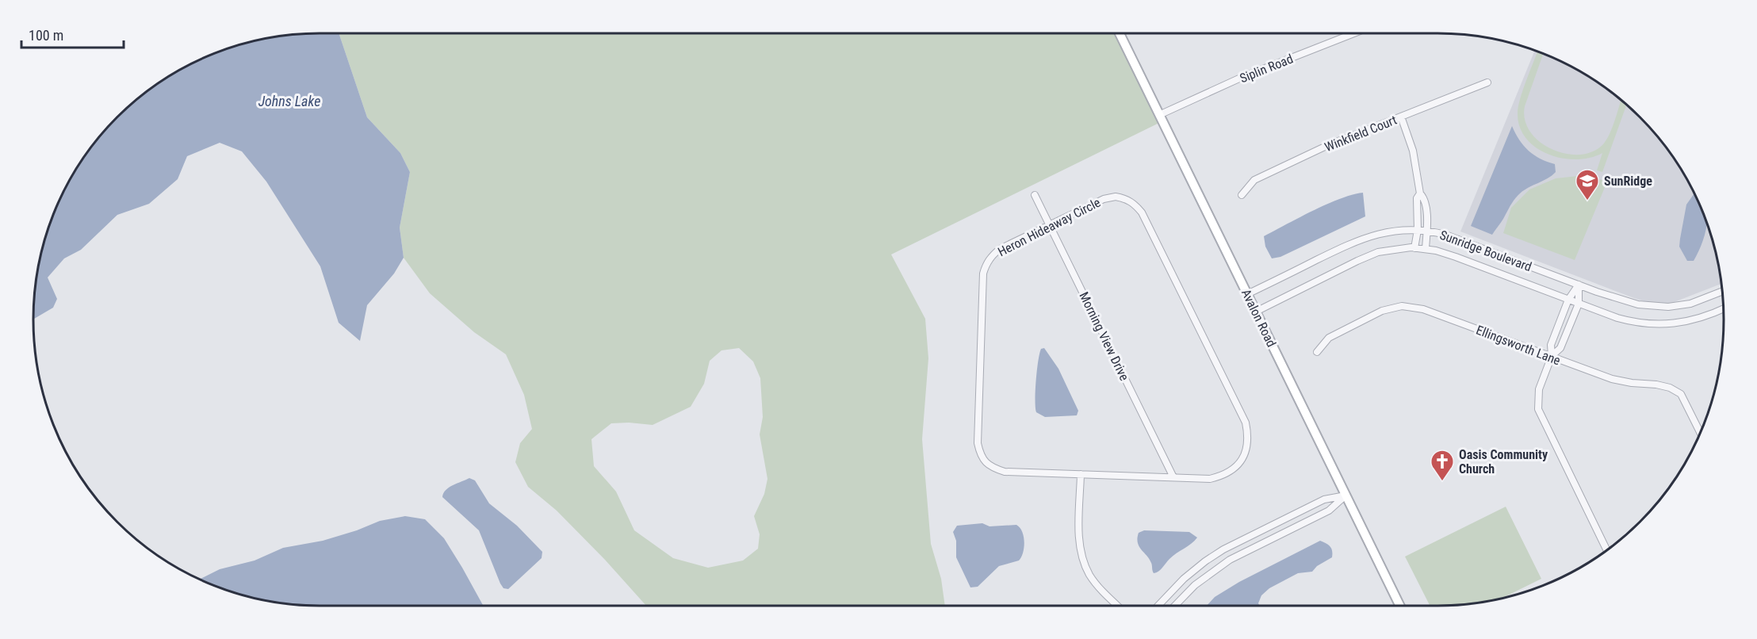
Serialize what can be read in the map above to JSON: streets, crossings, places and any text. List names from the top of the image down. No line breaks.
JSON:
{"streets":{"main road":["Avalon Road"],"street":["Siplin Road","Winkfield Court","Heron Hideaway Circle","Sunridge Boulevard","Morning View Drive","Ellingsworth Lane"]},"crossings":[["Siplin Road","Avalon Road"],["Heron Hideaway Circle","Morning View Drive"],["Sunridge Boulevard","Avalon Road"]],"water":["Johns Lake"],"places":{"school or university":["SunRidge"],"church":["Oasis Community Church"]},"scale_bar":"100 m"}
